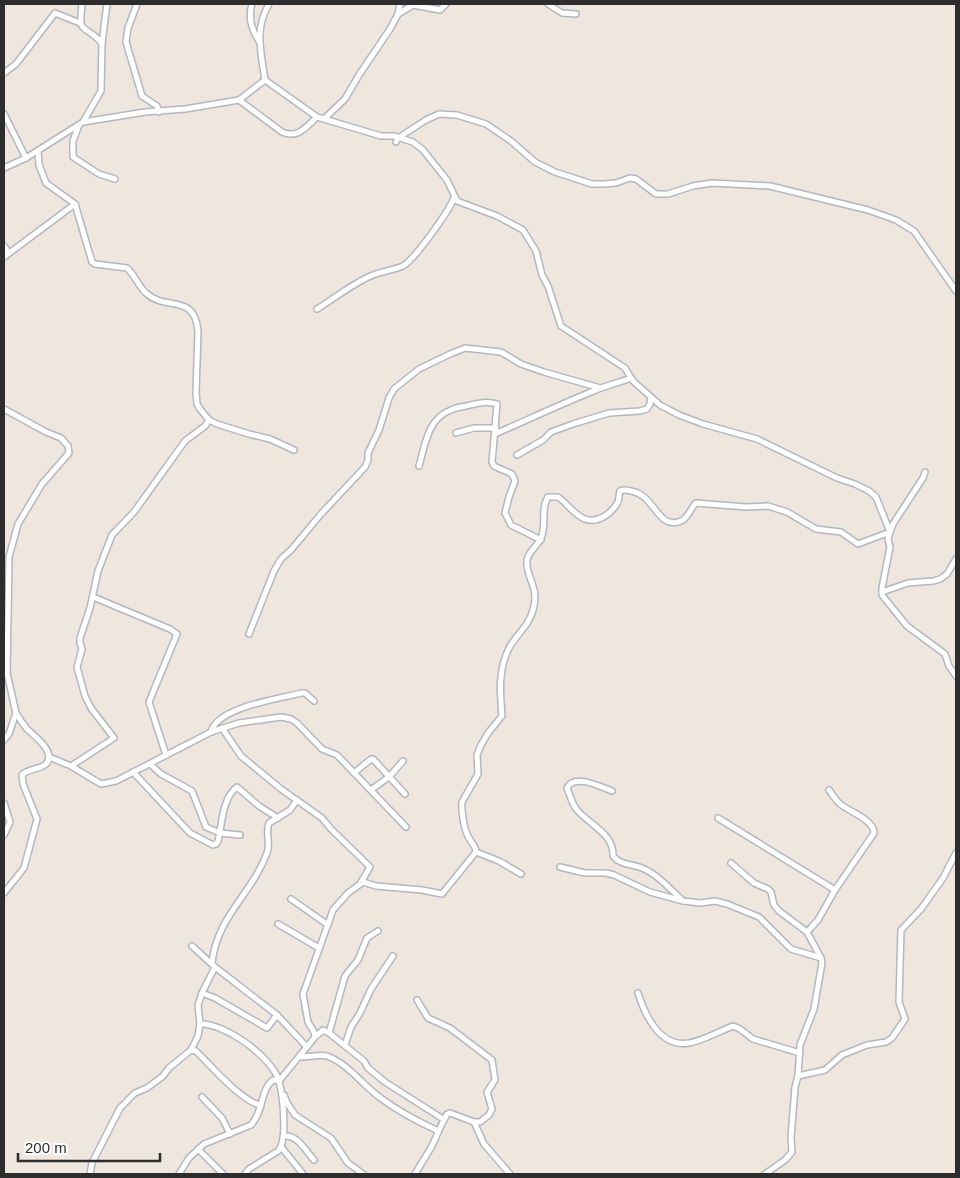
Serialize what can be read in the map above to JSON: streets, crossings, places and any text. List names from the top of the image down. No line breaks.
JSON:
{"scale_bar":"200 m"}
